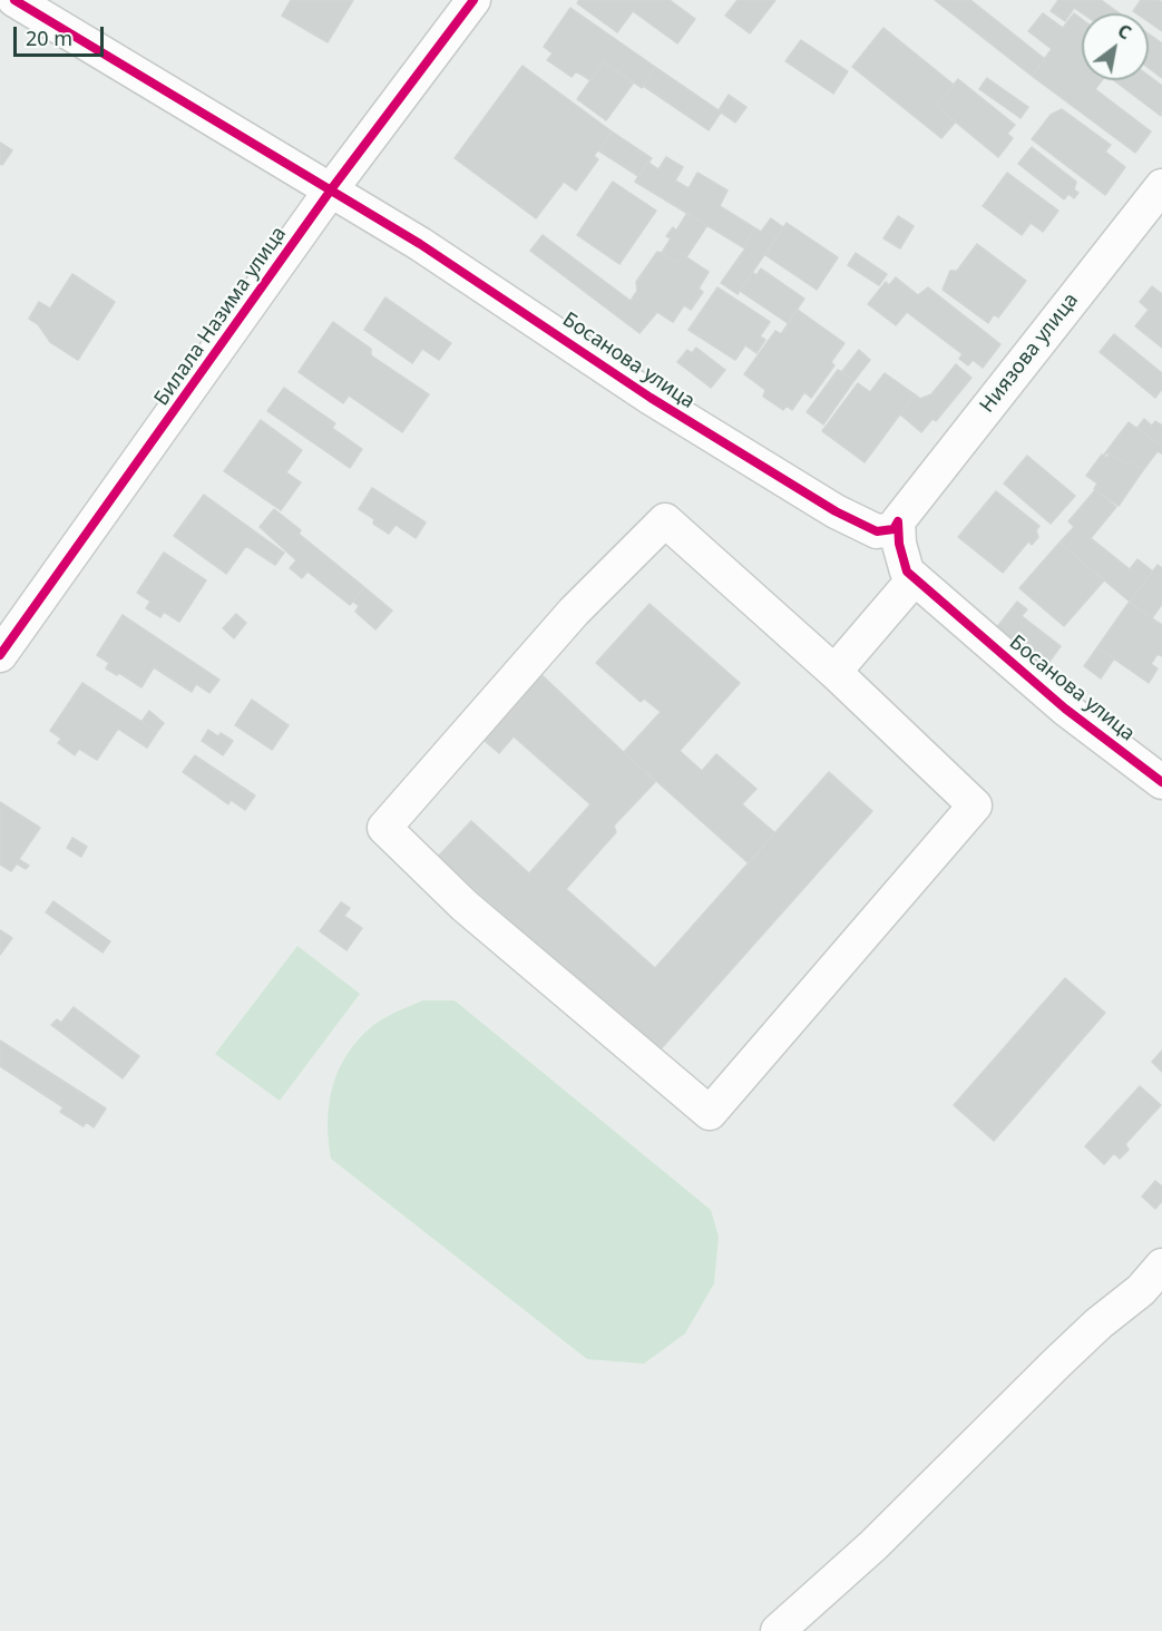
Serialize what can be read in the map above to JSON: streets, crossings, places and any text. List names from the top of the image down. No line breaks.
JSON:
{"streets":{"street":["Билала Назима улица","Ниязова улица","Босанова улица"]},"crossings":[["Билала Назима улица","Босанова улица"],["Ниязова улица","Босанова улица"]],"scale_bar":"20 m","north":"top right"}
